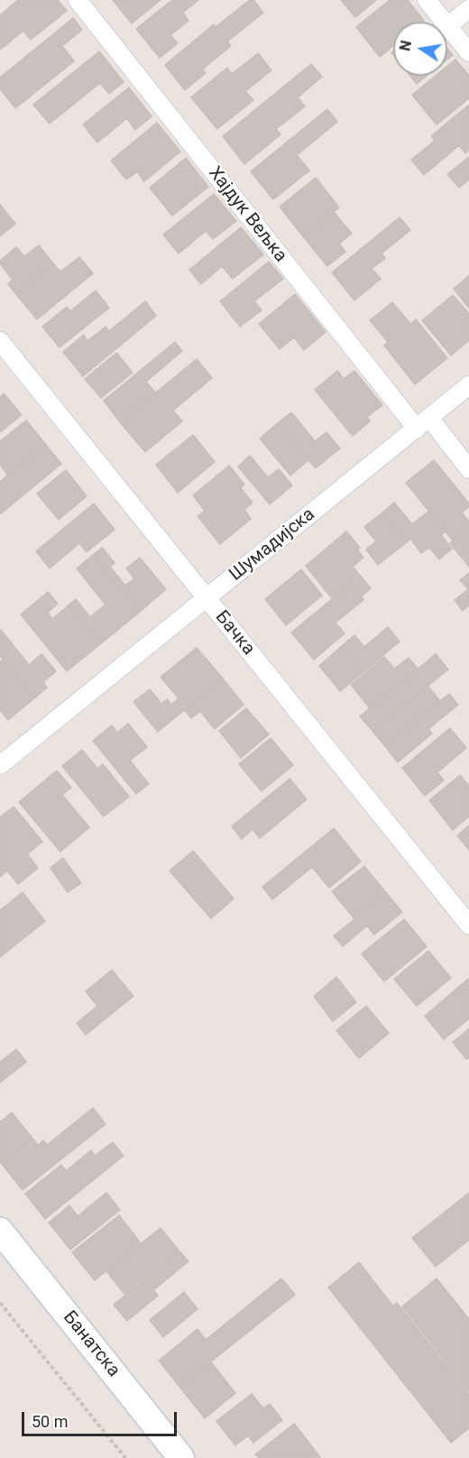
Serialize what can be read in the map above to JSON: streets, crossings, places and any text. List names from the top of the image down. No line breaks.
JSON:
{"streets":{"street":["Хајдук Вељка","Шумадијска","Бачка","Банатска"]},"crossings":[["Хајдук Вељка","Шумадијска"],["Шумадијска","Бачка"]],"scale_bar":"50 m","north":"left"}
